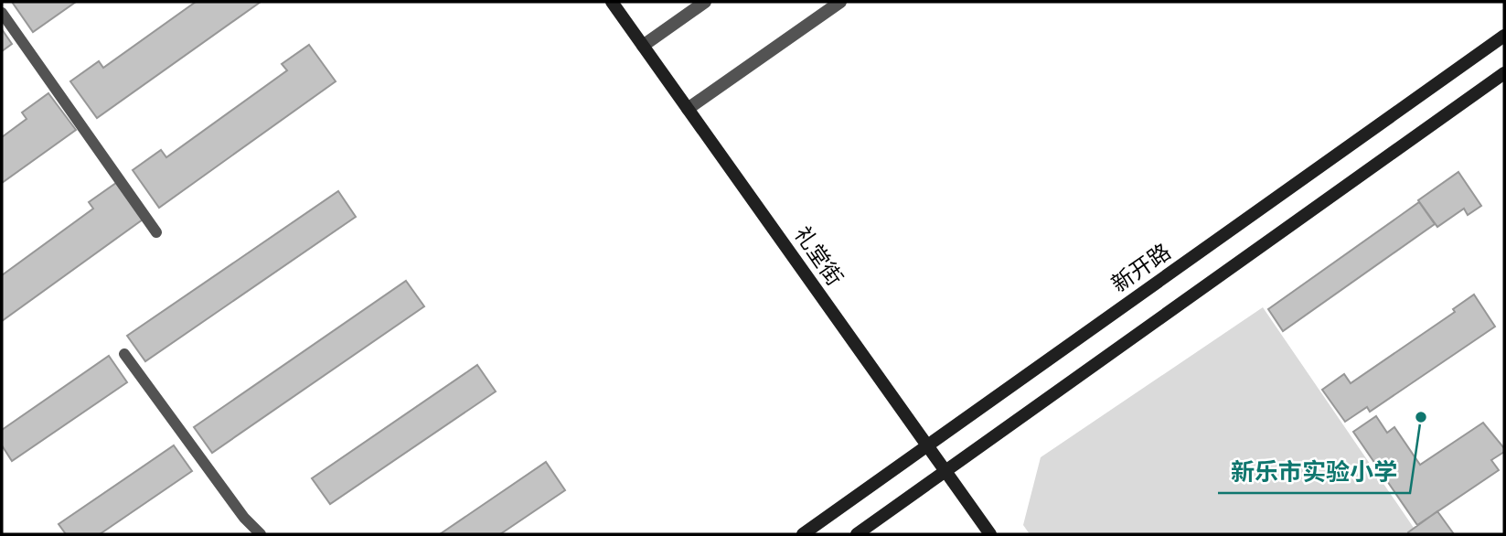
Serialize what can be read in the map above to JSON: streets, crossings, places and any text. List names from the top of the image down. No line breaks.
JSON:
{"streets":{"street":["礼堂街","新开路"]},"crossings":[["礼堂街","新开路"]],"places":["新乐市实验小学"]}
